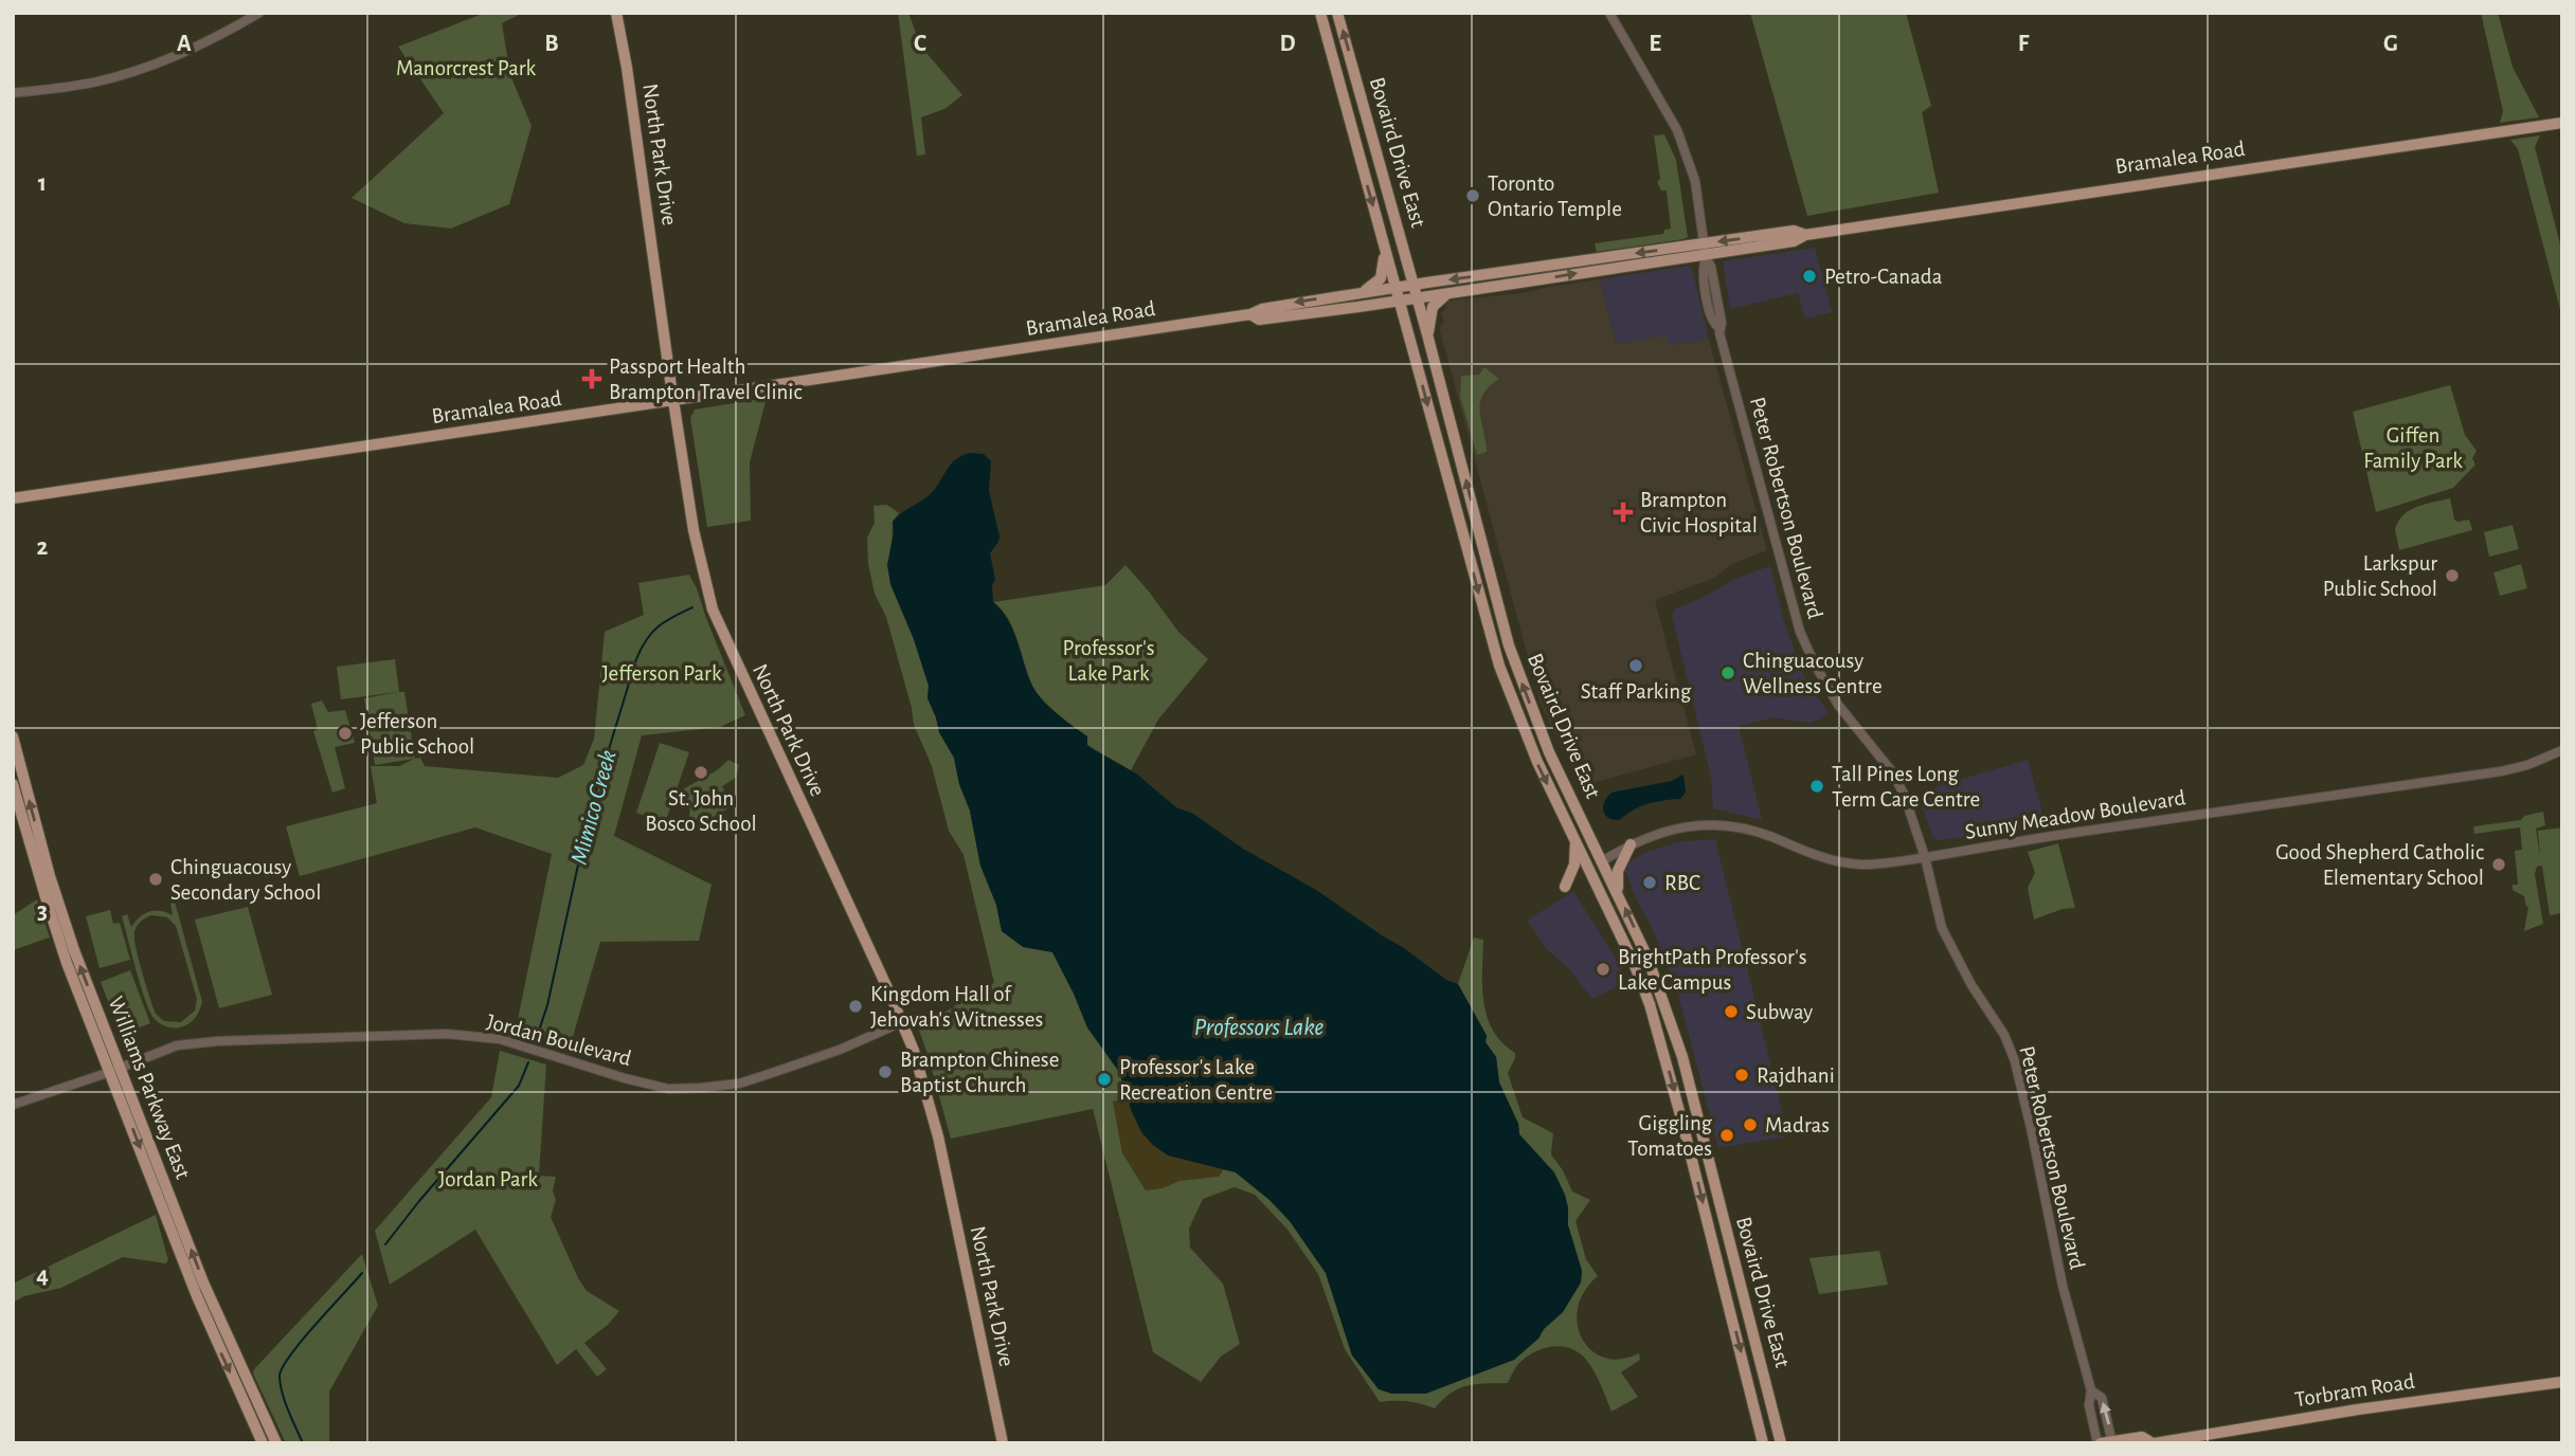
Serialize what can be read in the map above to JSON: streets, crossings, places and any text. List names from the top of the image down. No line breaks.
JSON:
{"streets":{"main road":["Bovaird Drive East","North Park Drive","Bramalea Road","Williams Parkway East","Torbram Road"],"street":["Peter Robertson Boulevard","Sunny Meadow Boulevard","Jordan Boulevard"]},"crossings":[["Bovaird Drive East","Bramalea Road"],["Bovaird Drive East","Sunny Meadow Boulevard"],["North Park Drive","Bramalea Road"],["North Park Drive","Jordan Boulevard"],["Bramalea Road","Peter Robertson Boulevard"],["Peter Robertson Boulevard","Sunny Meadow Boulevard"],["Peter Robertson Boulevard","Torbram Road"],["Jordan Boulevard","Williams Parkway East"]],"water":["Mimico Creek","Professors Lake"],"parks":["Manorcrest Park","Giffen Family Park","Professor's Lake Park","Jefferson Park","Jordan Park"],"places":{"other":["Toronto Ontario Temple","Petro-Canada","Larkspur Public School","Staff Parking","Chinguacousy Wellness Centre","Jefferson Public School","St. John Bosco School","Tall Pines Long Term Care Centre","Good Shepherd Catholic Elementary School","Chinguacousy Secondary School","RBC","BrightPath Professor's Lake Campus","Kingdom Hall of Jehovah's Witnesses","Subway","Brampton Chinese Baptist Church","Rajdhani","Professor's Lake Recreation Centre","Madras","Giggling Tomatoes"],"health":["Passport Health Brampton Travel Clinic","Brampton Civic Hospital"]},"grid":{"columns":["A","B","C","D","E","F","G"],"rows":["1","2","3","4"]}}
